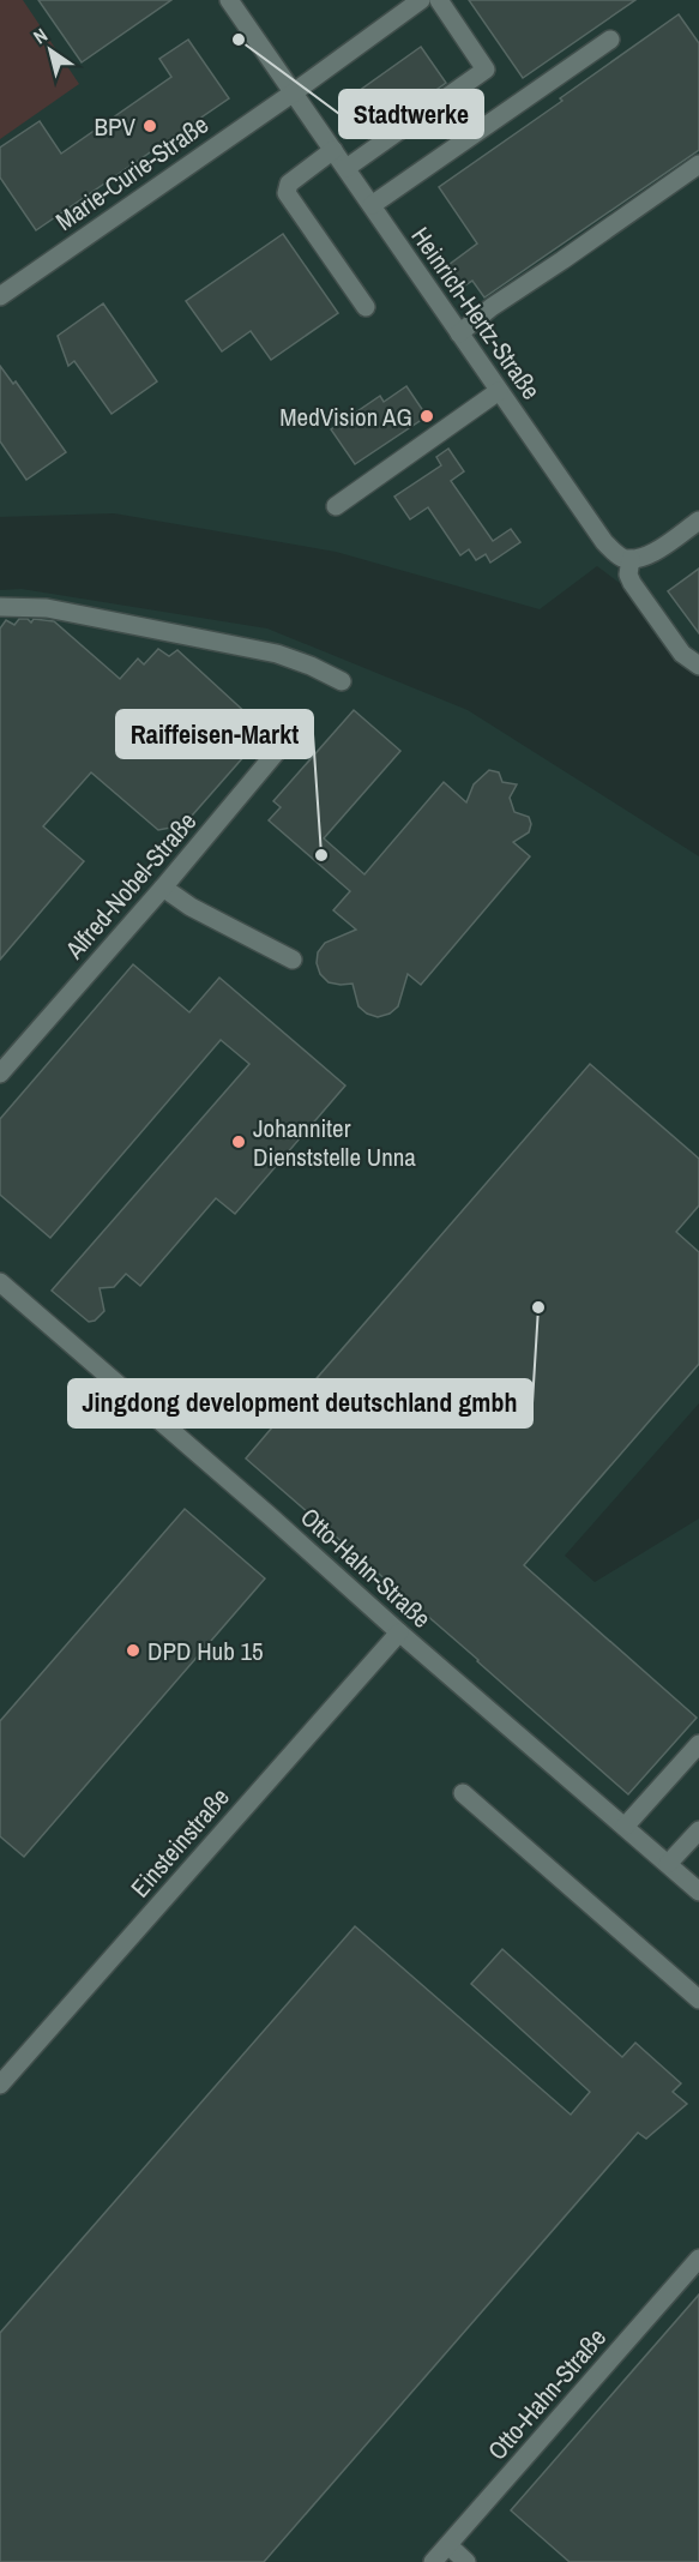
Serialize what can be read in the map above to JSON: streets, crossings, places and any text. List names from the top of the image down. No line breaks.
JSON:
{"streets":{"street":["Marie-Curie-Straße","Heinrich-Hertz-Straße","Alfred-Nobel-Straße","Otto-Hahn-Straße","Einsteinstraße"]},"crossings":[["Marie-Curie-Straße","Heinrich-Hertz-Straße"],["Otto-Hahn-Straße","Einsteinstraße"]],"places":["Stadtwerke","BPV","MedVision AG","Raiffeisen-Markt","Johanniter Dienststelle Unna","Jingdong development deutschland gmbh","DPD Hub 15"],"north":"top left"}
